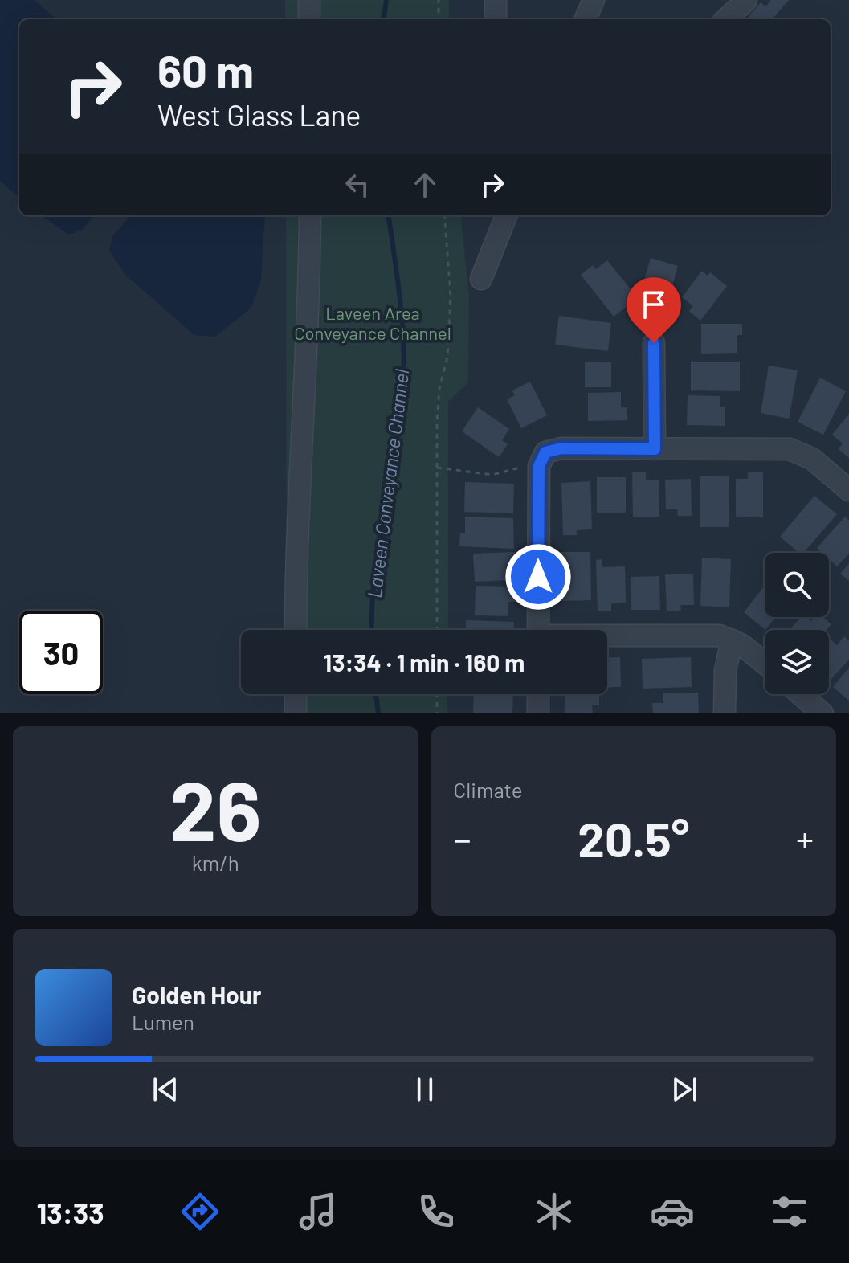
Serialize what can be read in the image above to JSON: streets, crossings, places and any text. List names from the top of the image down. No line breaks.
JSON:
{"water":["Laveen Conveyance Channel"],"parks":["Laveen Area Conveyance Channel"],"page":{"turn":["60 m","West Glass Lane"],"limit":"30","trip":"13:34 · 1 min · 160 m","tile":[["26","km/h"],"Climate"],"heat":["−","20.5°","+"],"song":["Golden Hour","Lumen"],"tabs":"13:33"}}
